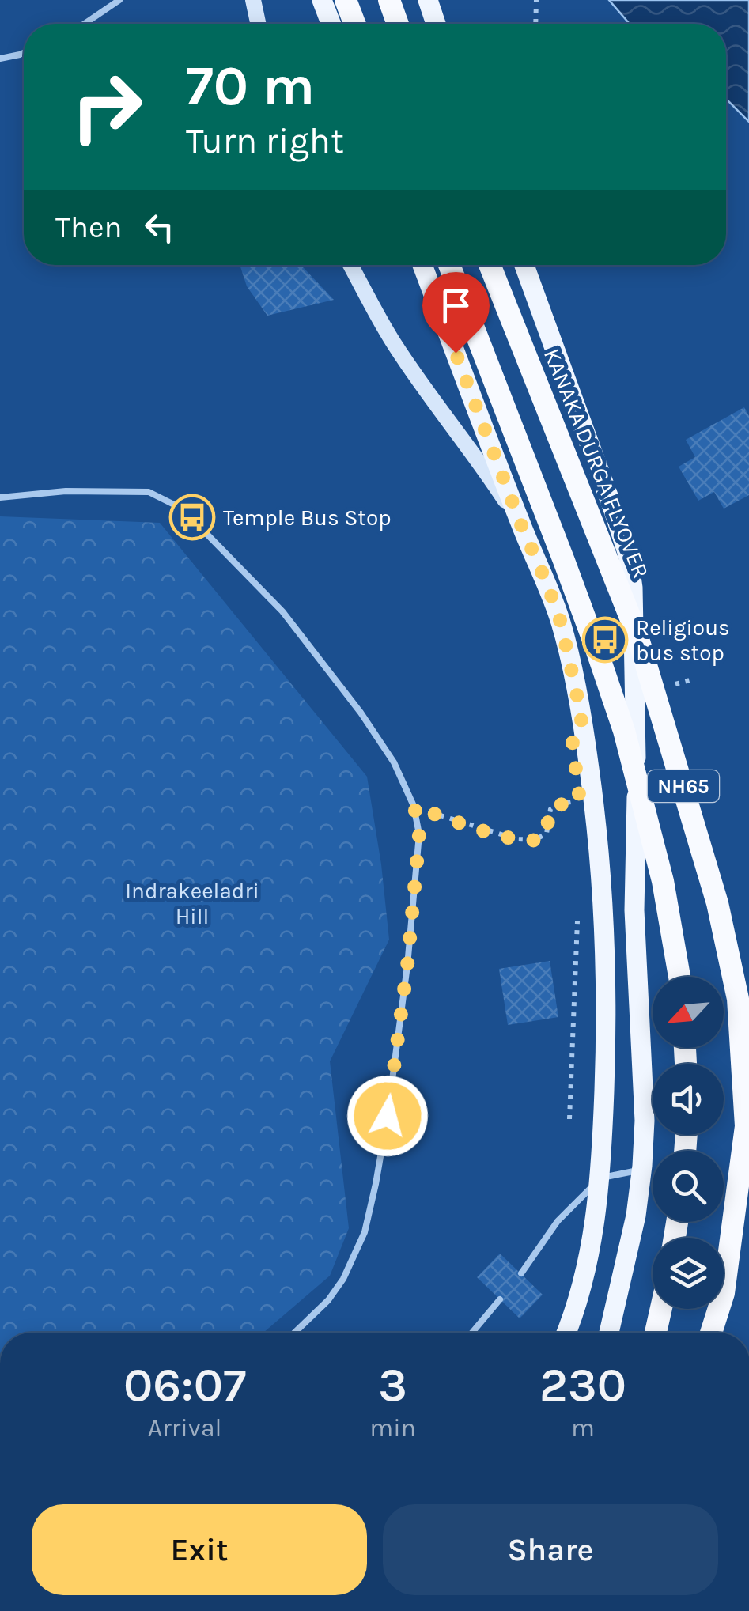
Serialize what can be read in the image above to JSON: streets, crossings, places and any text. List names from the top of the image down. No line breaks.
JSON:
{"streets":{"highway":["KANAKA DURGA FLYOVER","NH65"]},"parks":["Indrakeeladri Hill"],"places":{"bus stop":["Temple Bus Stop","Religious bus stop"]},"north":"bottom left","page":{"turn":["70 m","Turn right"],"then":"Then","eta":["06:07","Arrival","3","min","230","m"],"buttons":["Exit","Share"]}}
